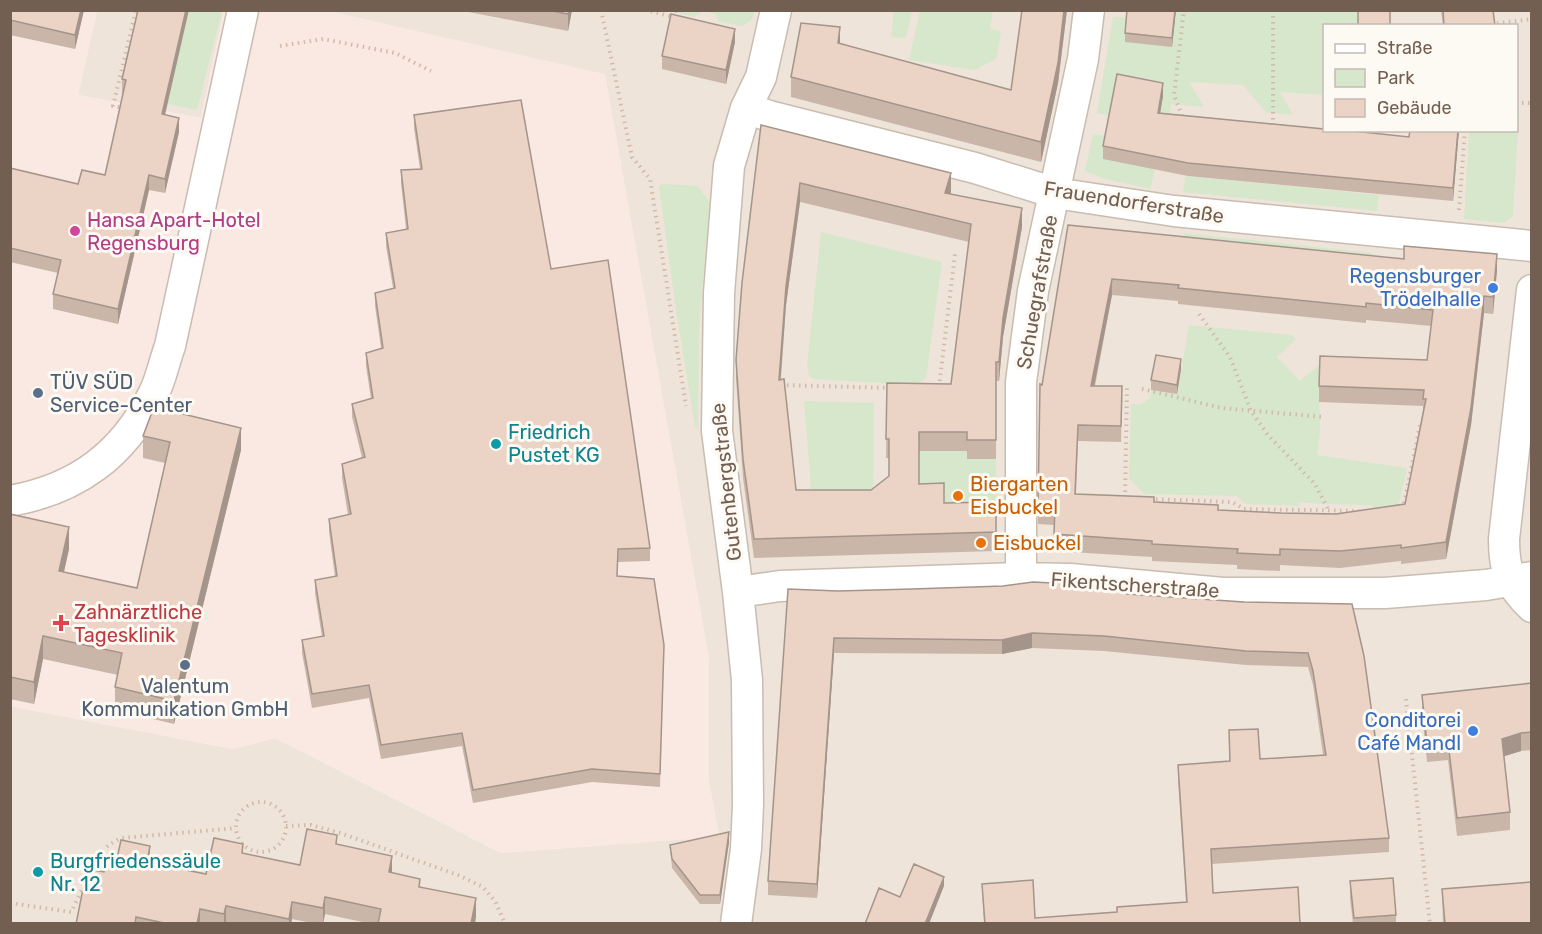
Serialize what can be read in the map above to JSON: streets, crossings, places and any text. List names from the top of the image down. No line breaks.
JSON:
{"streets":{"street":["Frauendorferstraße","Schuegrafstraße","Gutenbergstraße","Fikentscherstraße"]},"crossings":[["Frauendorferstraße","Schuegrafstraße"],["Frauendorferstraße","Gutenbergstraße"],["Schuegrafstraße","Fikentscherstraße"],["Gutenbergstraße","Fikentscherstraße"]],"places":{"other":["Hansa Apart-Hotel Regensburg","Regensburger Trödelhalle","TÜV SÜD Service-Center","Friedrich Pustet KG","Biergarten Eisbuckel","Eisbuckel","Valentum Kommunikation GmbH","Conditorei Café Mandl","Burgfriedenssäule Nr. 12"],"health":["Zahnärztliche Tagesklinik"]},"legend":["Straße","Park","Gebäude"]}
